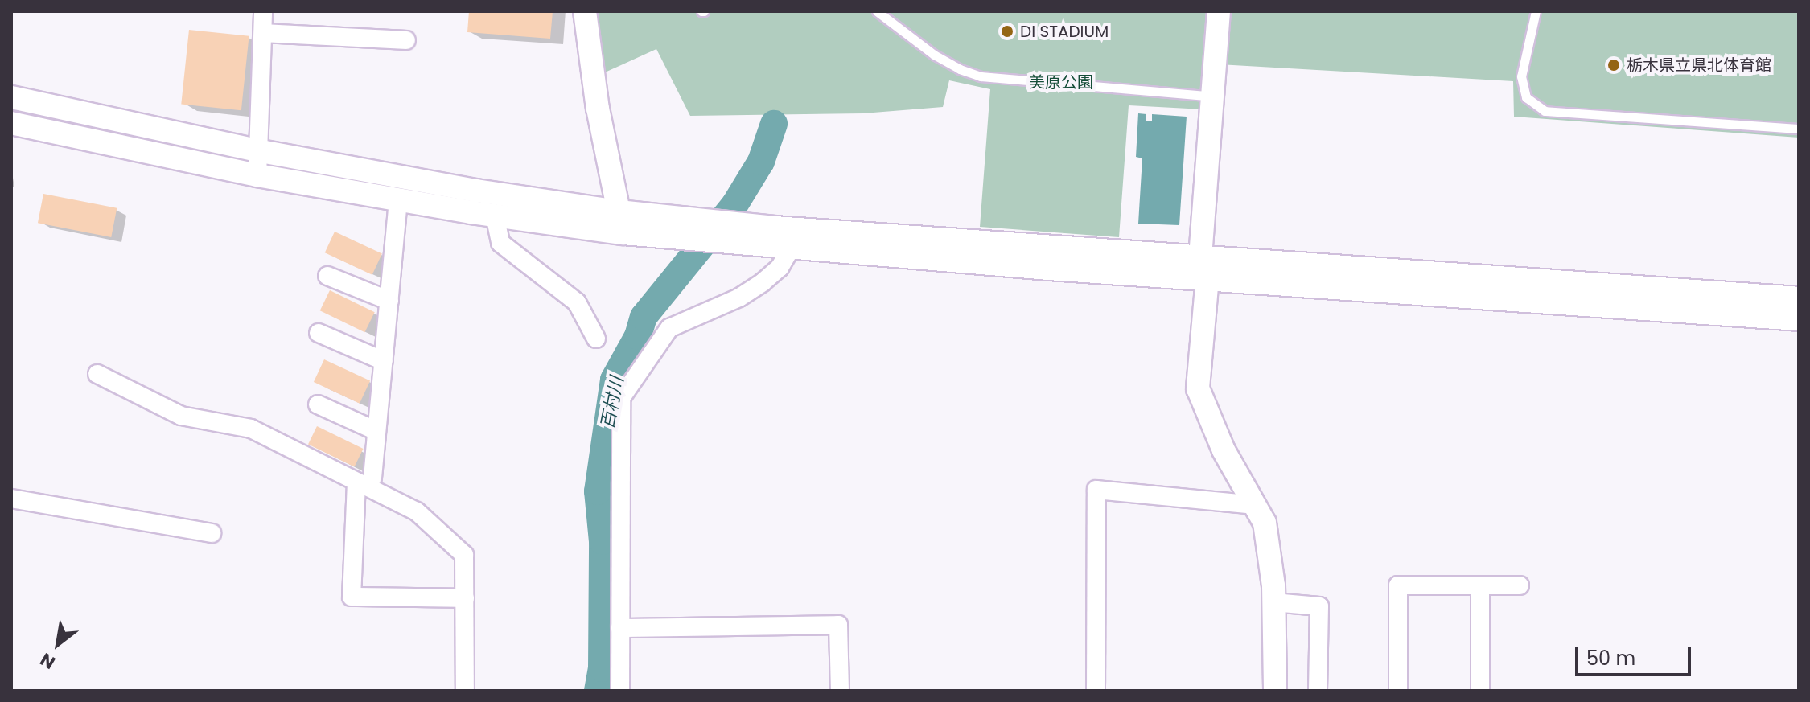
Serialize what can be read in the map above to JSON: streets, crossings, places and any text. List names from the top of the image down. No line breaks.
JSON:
{"water":["百村川"],"parks":["美原公園"],"places":["DI STADIUM","栃木県立県北体育館"],"scale_bar":"50 m","north":"bottom left"}
